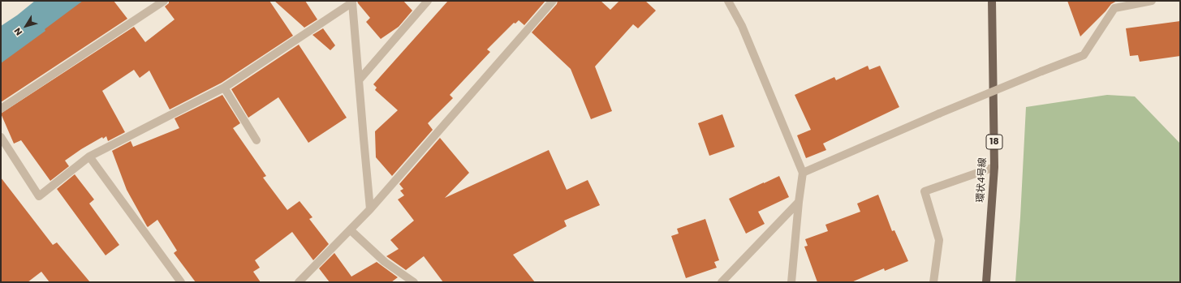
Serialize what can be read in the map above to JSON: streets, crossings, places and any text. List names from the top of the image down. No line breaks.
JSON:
{"streets":{"main road":["18","環状4号線"]},"north":"bottom left"}
